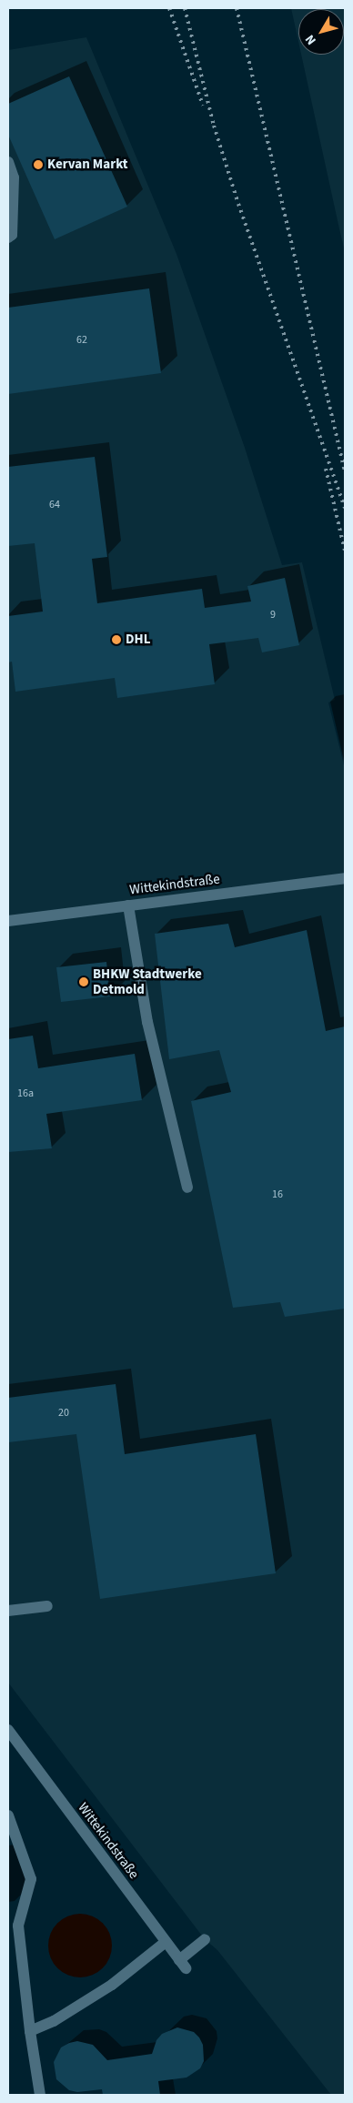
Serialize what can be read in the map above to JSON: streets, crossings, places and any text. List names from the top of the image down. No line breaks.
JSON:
{"streets":{"street":["Wittekindstraße"]},"places":["Kervan Markt","DHL","BHKW Stadtwerke Detmold"],"house_numbers":["62","64","9","16a","16","20"],"north":"bottom left"}
